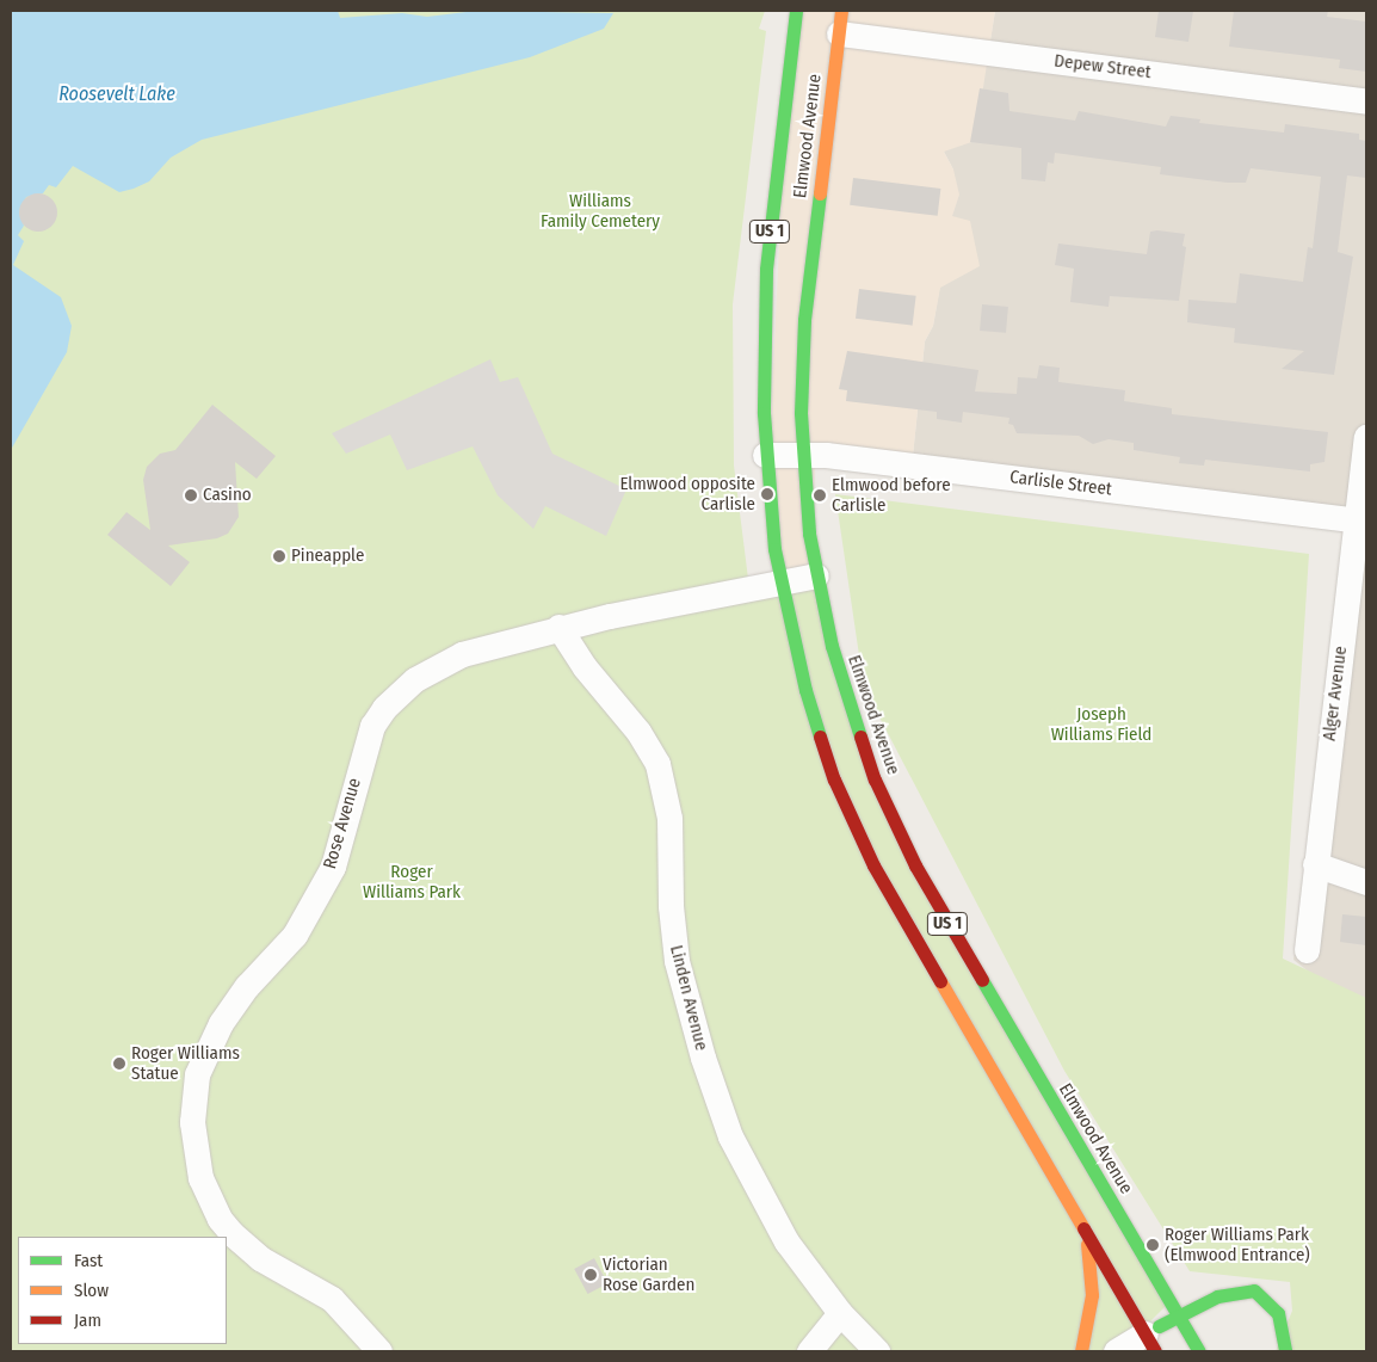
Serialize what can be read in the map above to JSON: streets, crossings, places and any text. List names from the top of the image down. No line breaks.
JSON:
{"streets":{"main road":["Elmwood Avenue","US 1"],"street":["Depew Street","Carlisle Street","Alger Avenue","Rose Avenue","Linden Avenue"]},"crossings":[["Depew Street","Elmwood Avenue"],["Elmwood Avenue","Carlisle Street"],["Elmwood Avenue","Rose Avenue"],["Carlisle Street","Alger Avenue"],["Rose Avenue","Linden Avenue"]],"water":["Roosevelt Lake"],"parks":["Williams Family Cemetery","Joseph Williams Field","Roger Williams Park"],"places":["Elmwood opposite Carlisle","Casino","Elmwood before Carlisle","Pineapple","Roger Williams Statue","Roger Williams Park (Elmwood Entrance)","Victorian Rose Garden"],"legend":["Fast","Slow","Jam"]}
